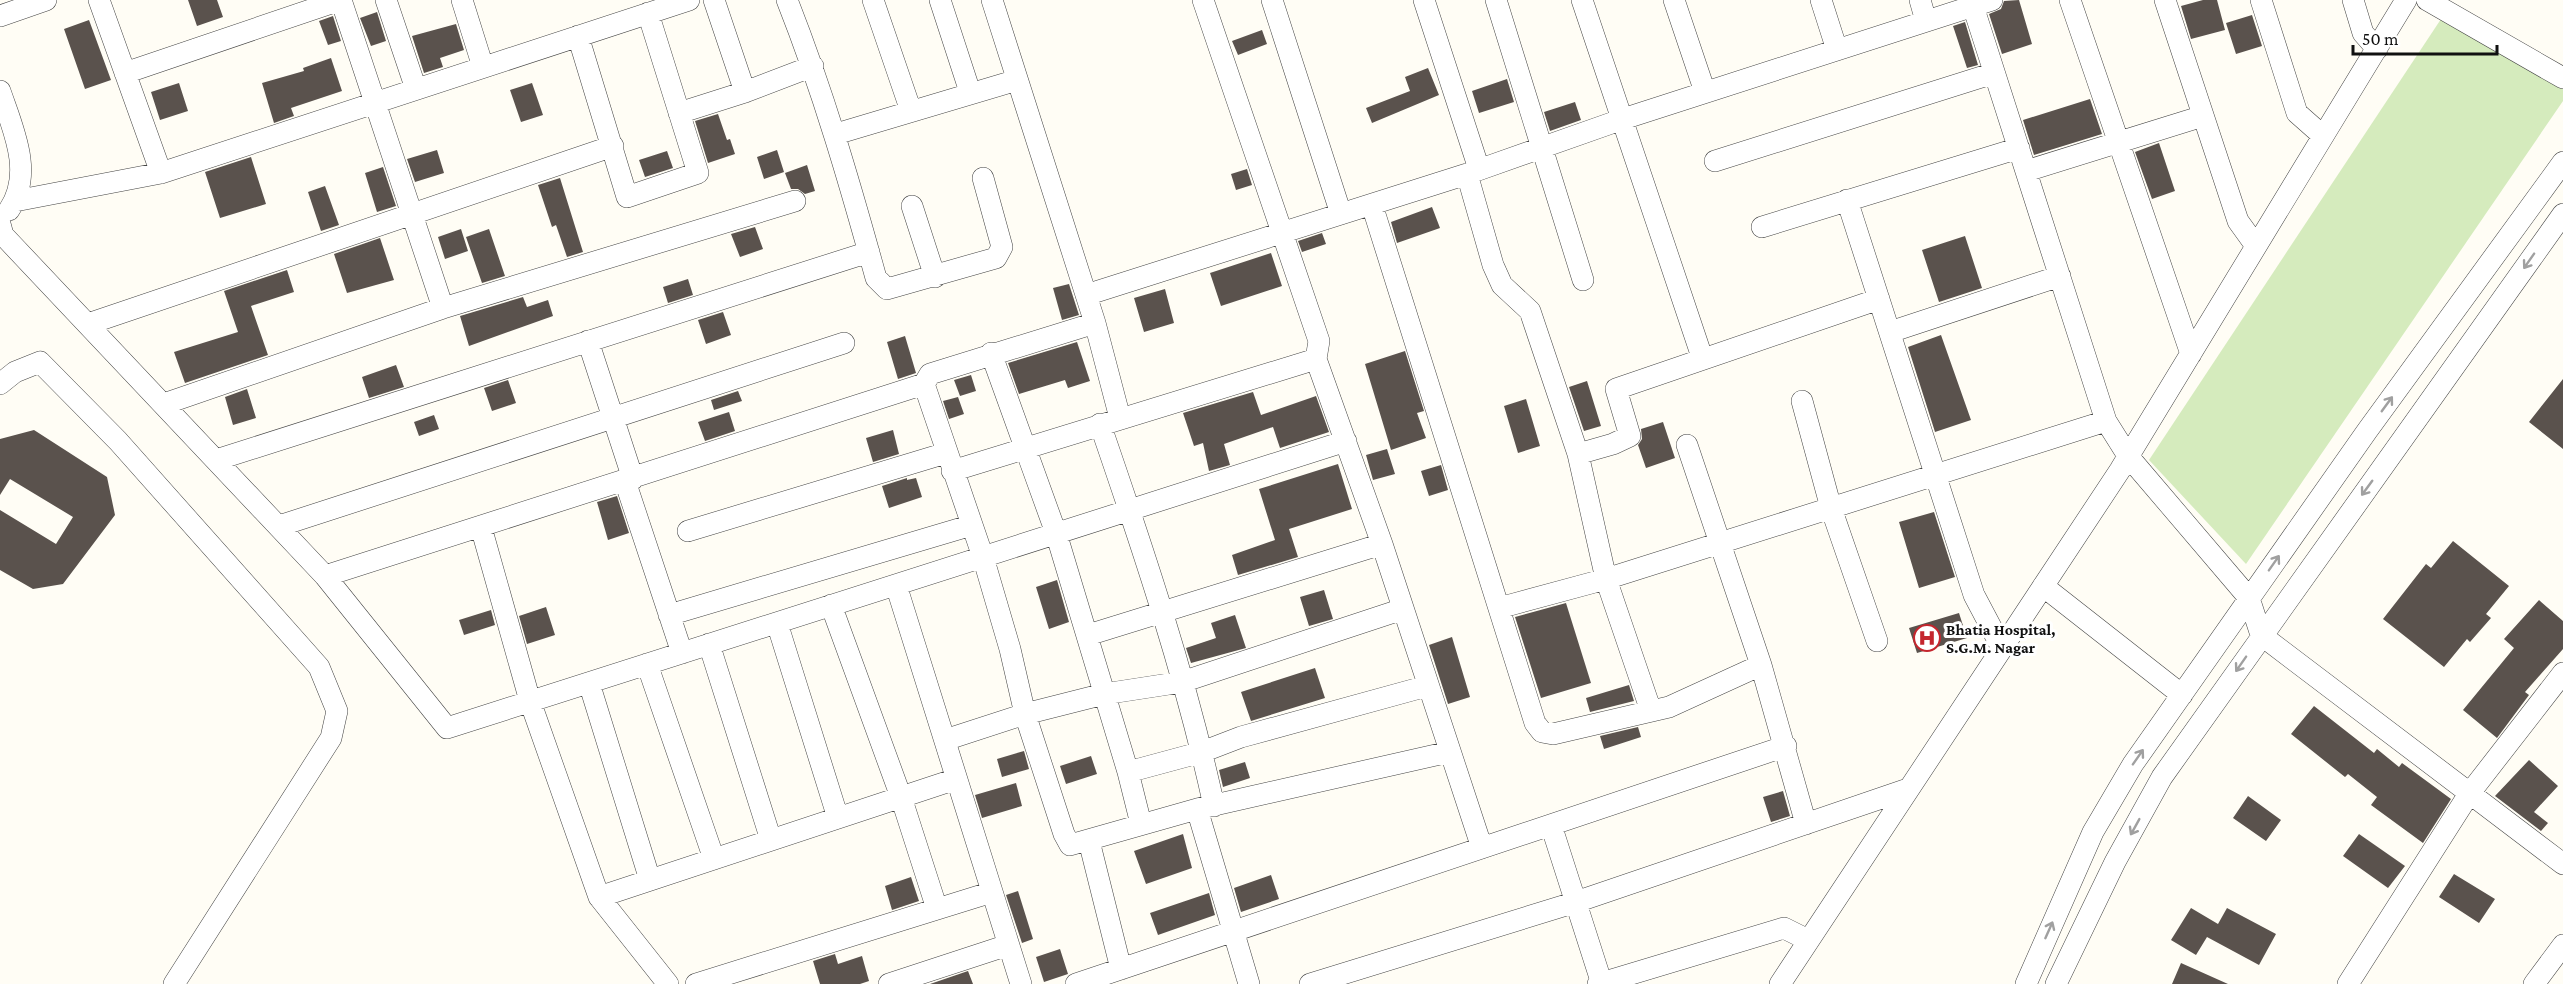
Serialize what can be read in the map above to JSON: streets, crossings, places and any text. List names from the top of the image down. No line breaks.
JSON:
{"places":{"hospital":["Bhatia Hospital, S.G.M. Nagar"]},"scale_bar":"50 m"}
